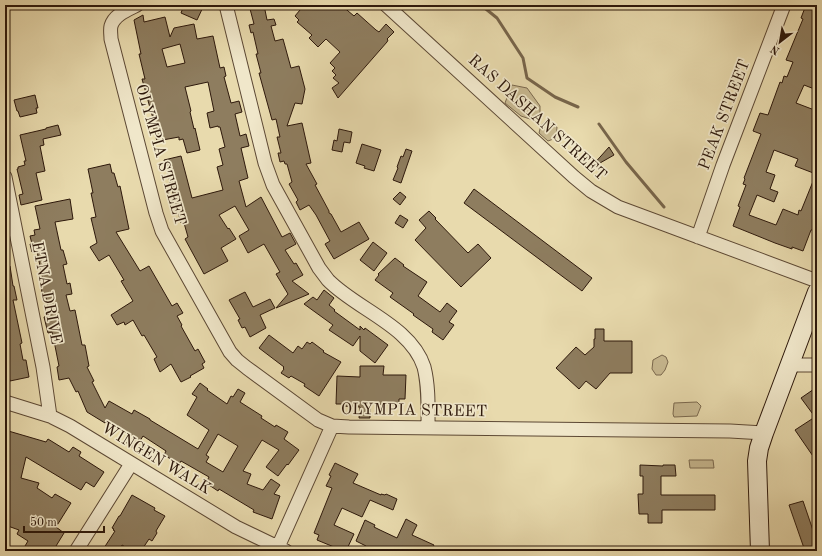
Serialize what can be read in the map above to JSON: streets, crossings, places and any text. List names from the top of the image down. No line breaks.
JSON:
{"streets":{"street":["PEAK STREET","RAS DASHAN STREET","OLYMPIA STREET","ETNA DRIVE","WINGEN WALK"]},"crossings":[["PEAK STREET","RAS DASHAN STREET"],["ETNA DRIVE","WINGEN WALK"]],"scale_bar":"50 m","north":"bottom left"}
